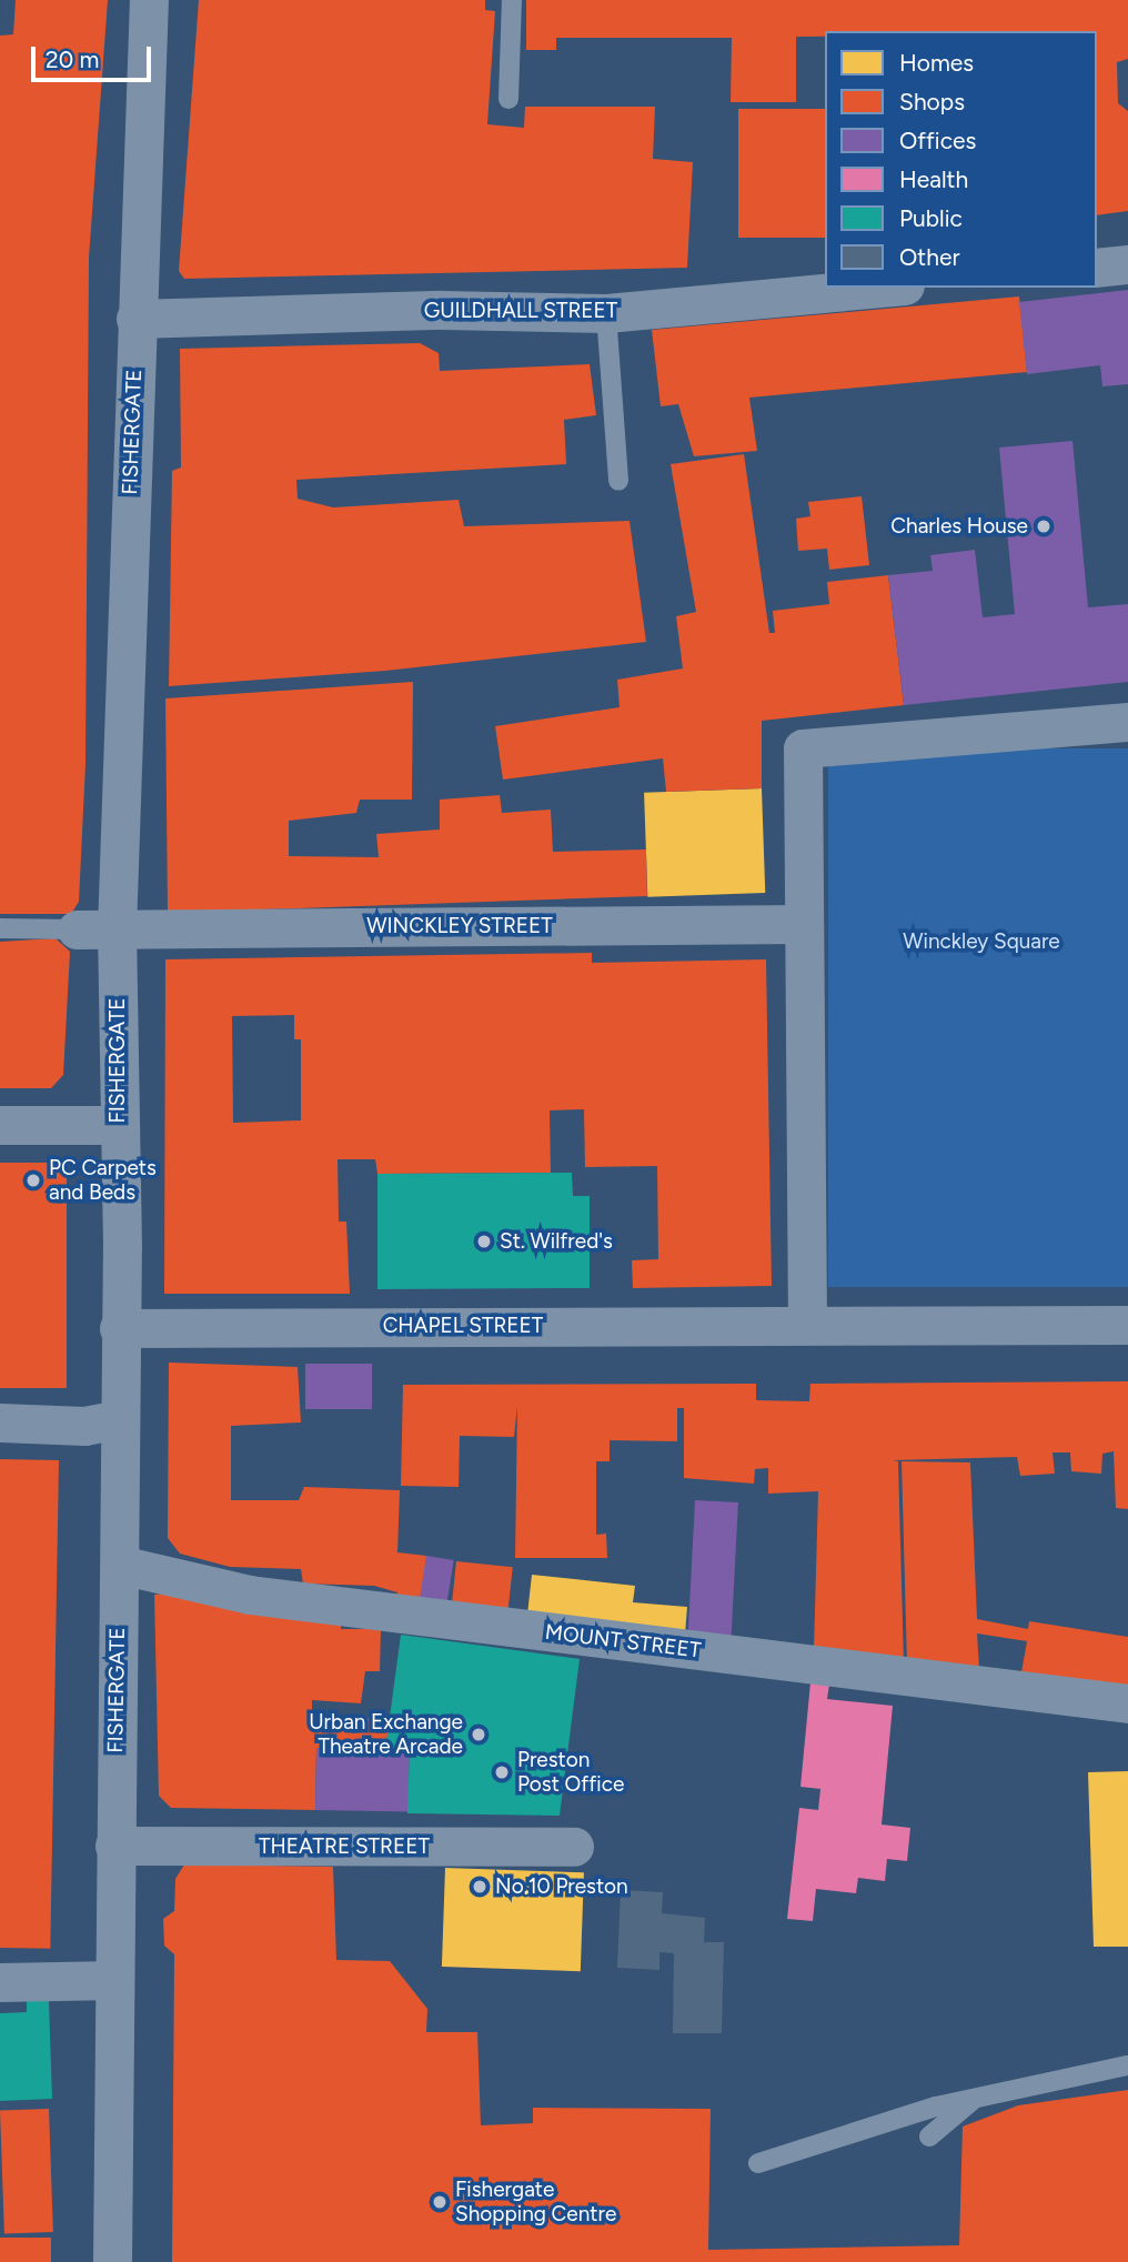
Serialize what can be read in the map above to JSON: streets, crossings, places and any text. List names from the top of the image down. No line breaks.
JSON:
{"streets":{"street":["GUILDHALL STREET","FISHERGATE","WINCKLEY STREET","CHAPEL STREET","MOUNT STREET","THEATRE STREET"]},"crossings":[["GUILDHALL STREET","FISHERGATE"],["FISHERGATE","WINCKLEY STREET"],["FISHERGATE","CHAPEL STREET"],["FISHERGATE","MOUNT STREET"],["FISHERGATE","THEATRE STREET"]],"parks":["Winckley Square"],"places":["Charles House","PC Carpets and Beds","St. Wilfred's","Urban Exchange Theatre Arcade","Preston Post Office","No.10 Preston","Fishergate Shopping Centre"],"legend":["Homes","Shops","Offices","Health","Public","Other"],"scale_bar":"20 m"}
